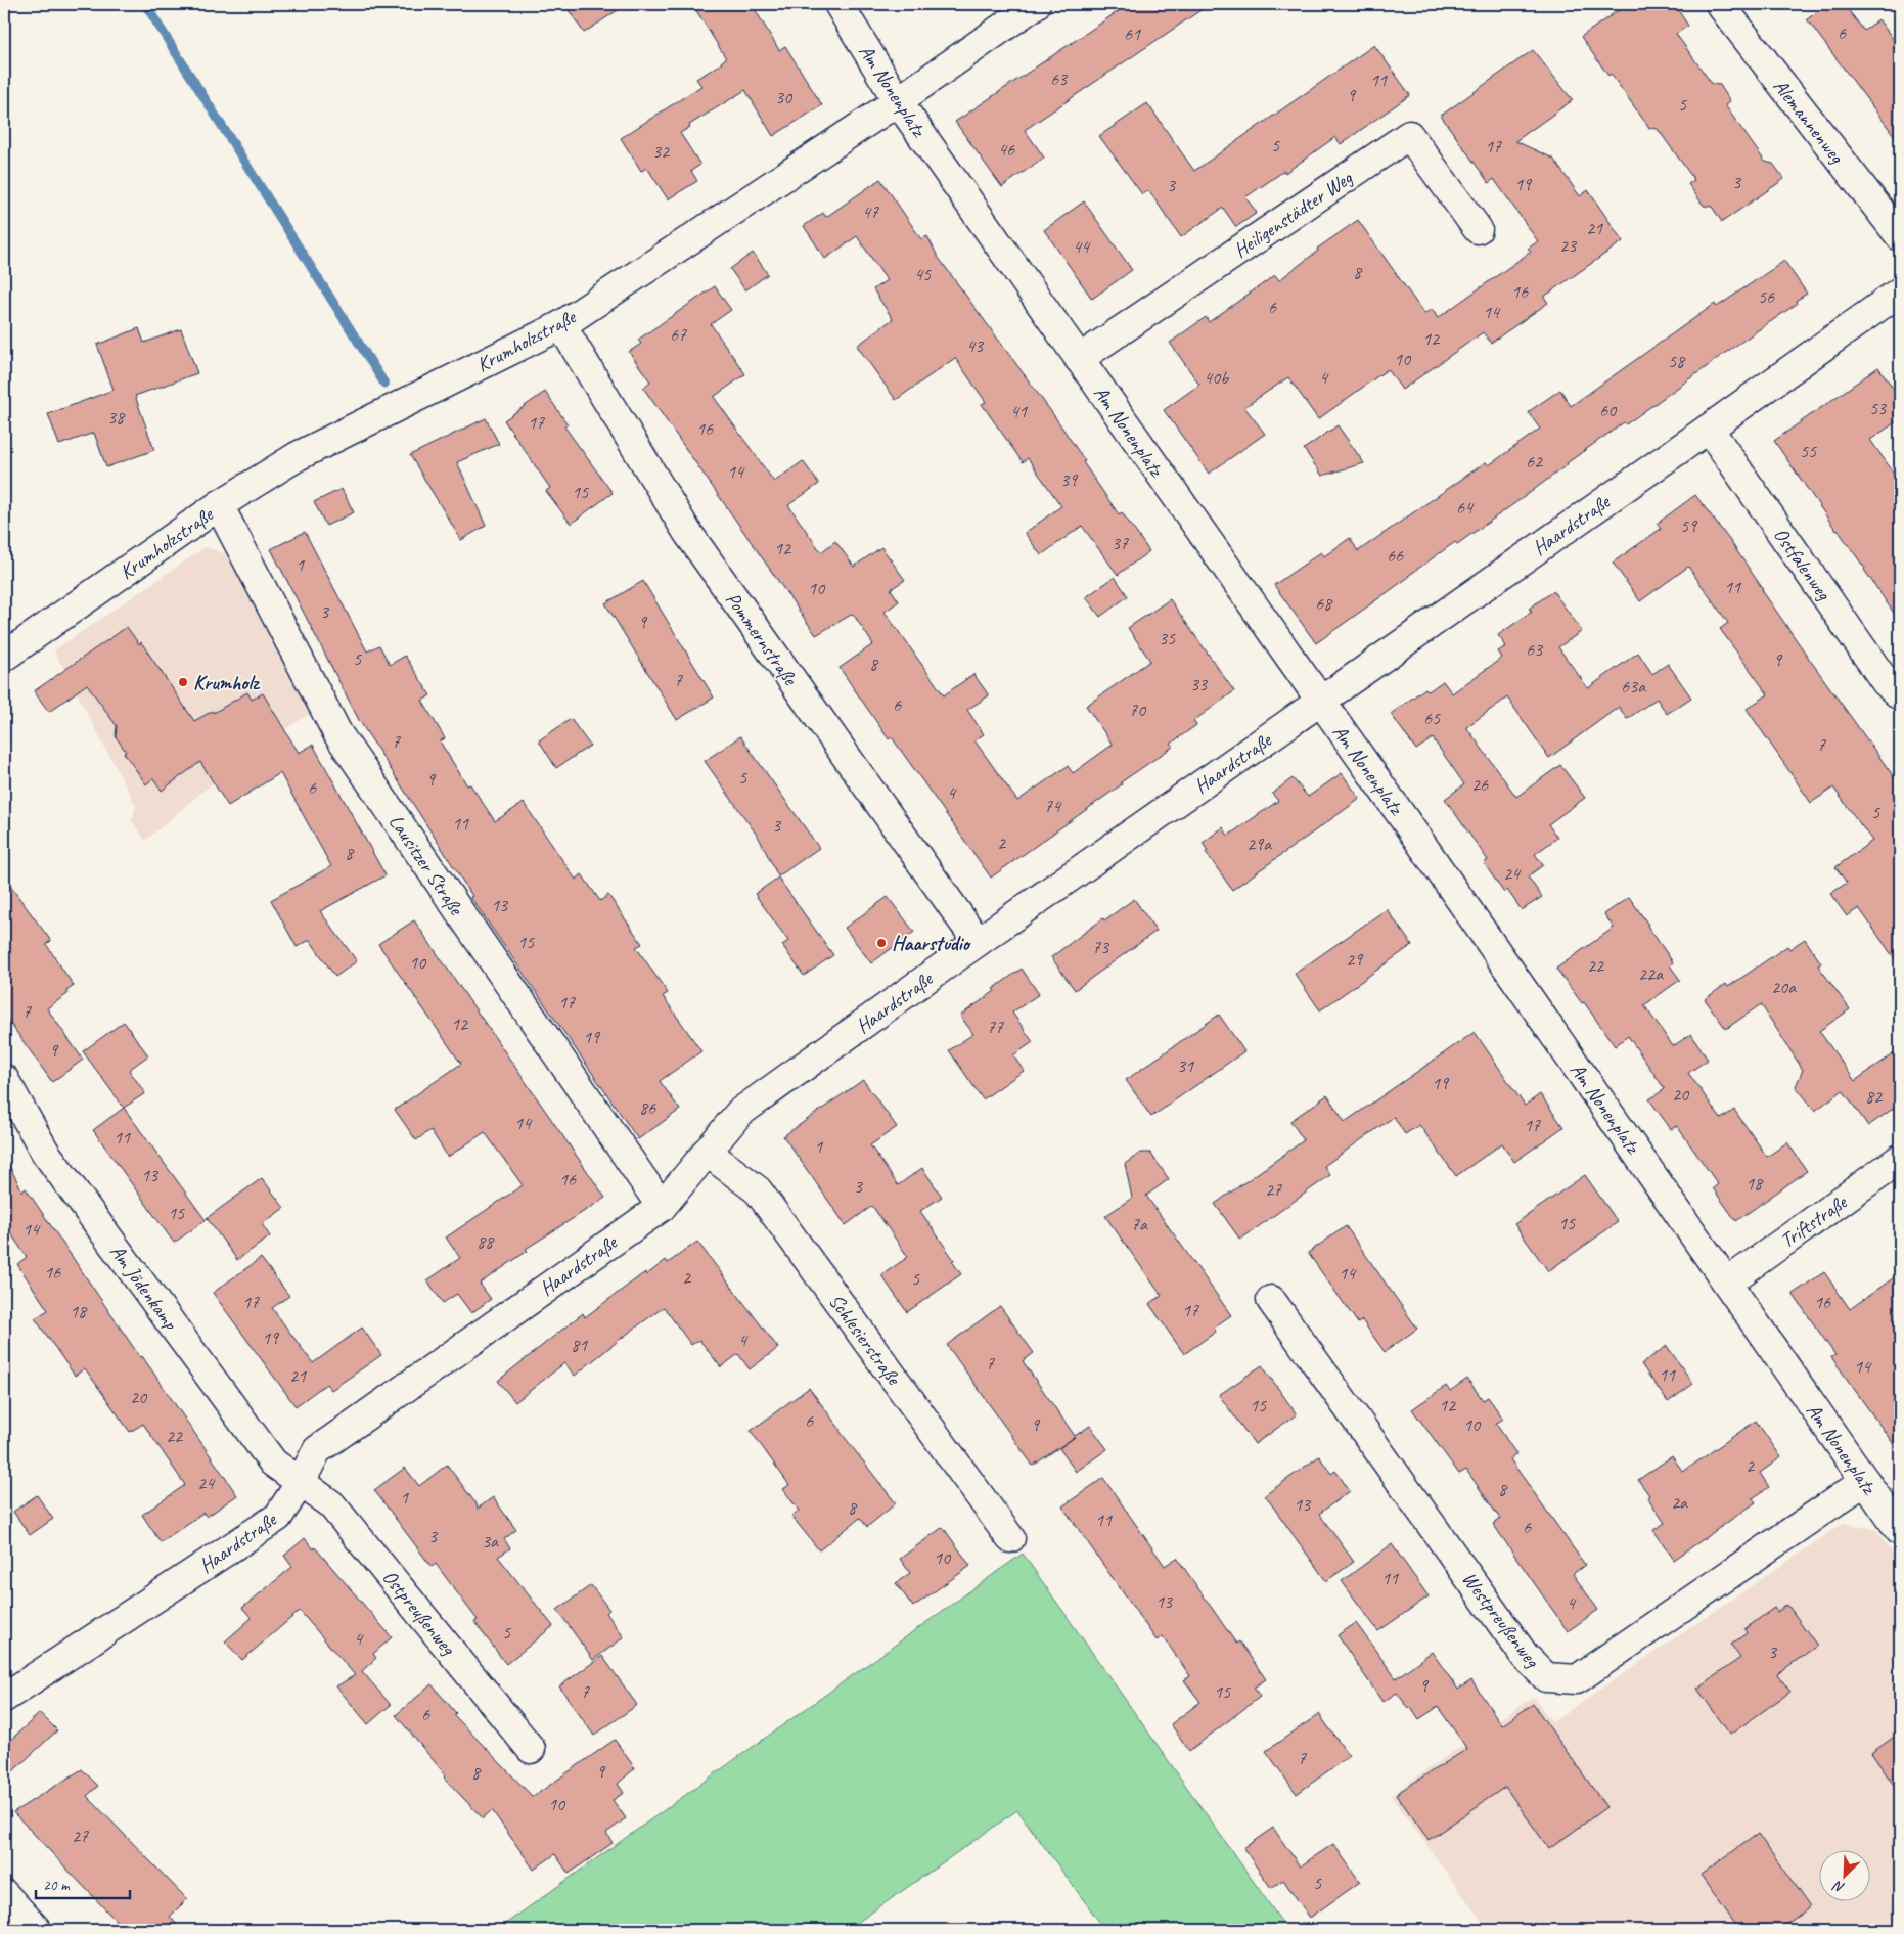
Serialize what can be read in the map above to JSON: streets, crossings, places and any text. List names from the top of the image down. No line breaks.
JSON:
{"streets":{"street":["Am Nonenplatz","Alemannenweg","Heiligenstädter Weg","Krumholzstraße","Haardstraße","Ostfalenweg","Pommernstraße","Lausitzer Straße","Triftstraße","Am Jödenkamp","Schlesierstraße","Ostpreußenweg","Westpreußenweg"]},"crossings":[["Am Nonenplatz","Heiligenstädter Weg"],["Am Nonenplatz","Krumholzstraße"],["Am Nonenplatz","Haardstraße"],["Am Nonenplatz","Triftstraße"],["Am Nonenplatz","Westpreußenweg"],["Krumholzstraße","Pommernstraße"],["Krumholzstraße","Lausitzer Straße"],["Haardstraße","Ostfalenweg"],["Haardstraße","Pommernstraße"],["Haardstraße","Lausitzer Straße"],["Haardstraße","Am Jödenkamp"],["Haardstraße","Schlesierstraße"],["Haardstraße","Ostpreußenweg"],["Am Jödenkamp","Ostpreußenweg"]],"places":["Krumholz","Haarstudio"],"house_numbers":["6","61","63","11","9","30","5","5","17","46","32","3","19","3","47","21","23","44","8","45","16","56","6","14","67","12","43","10","58","40b","4","53","60","41","38","17","16","55","62","14","39","15","64","59","37","12","66","1","11","10","68","3","9","35","63","5","9","8","7","33","63a","6","70","65","7","7","5","9","26","6","4","74","5","11","3","2","29a","8","24","13","15","73","29","10","22","22a","20a","17","7","12","77","19","9","31","19","20","82","86","14","17","11","1","13","16","18","3","27","15","15","7a","14","88","16","14","2","5","17","16","17","18","19","4","81","7","14","11","21","20","15","12","6","9","10","22","2","24","8","1","2a","13","8","11","6","3","3a","10","11","13","4","5","4","3","9","7","15","6","7","9","8","10","27","5"],"scale_bar":"20 m","north":"bottom left"}
